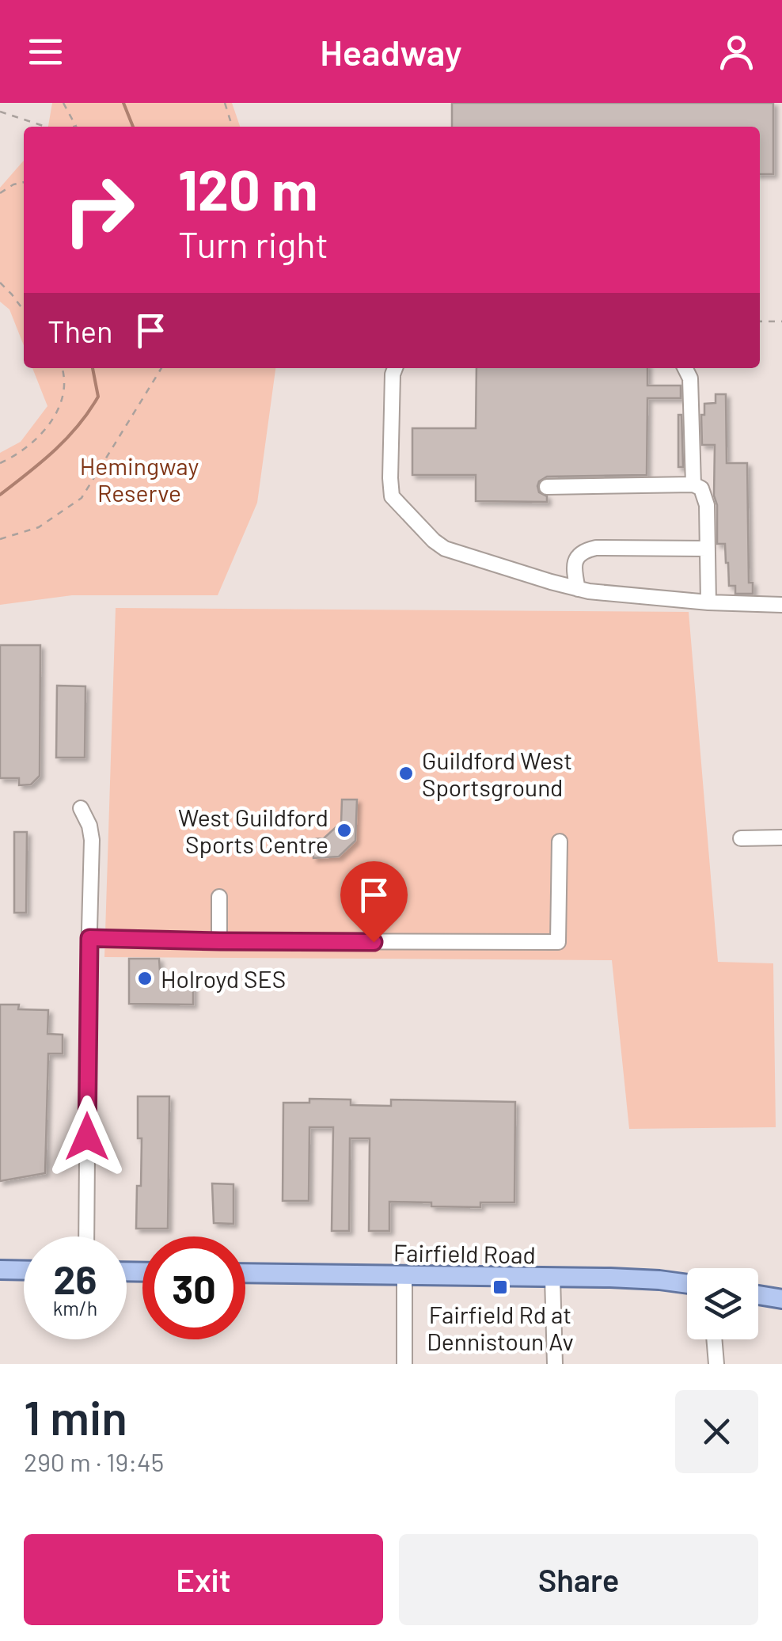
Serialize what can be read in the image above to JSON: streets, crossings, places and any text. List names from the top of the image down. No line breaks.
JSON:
{"streets":{"main road":["Fairfield Road"]},"parks":["Hemingway Reserve"],"places":{"other":["Guildford West Sportsground","West Guildford Sports Centre","Holroyd SES"],"transit":["Fairfield Rd at Dennistoun Av"]},"page":{"header":"Headway","turn":["120 m","Turn right"],"then":"Then","speed":"26 km/h","limit":"30","heading":["1 min","290 m · 19:45"],"buttons":["Exit","Share"]}}
